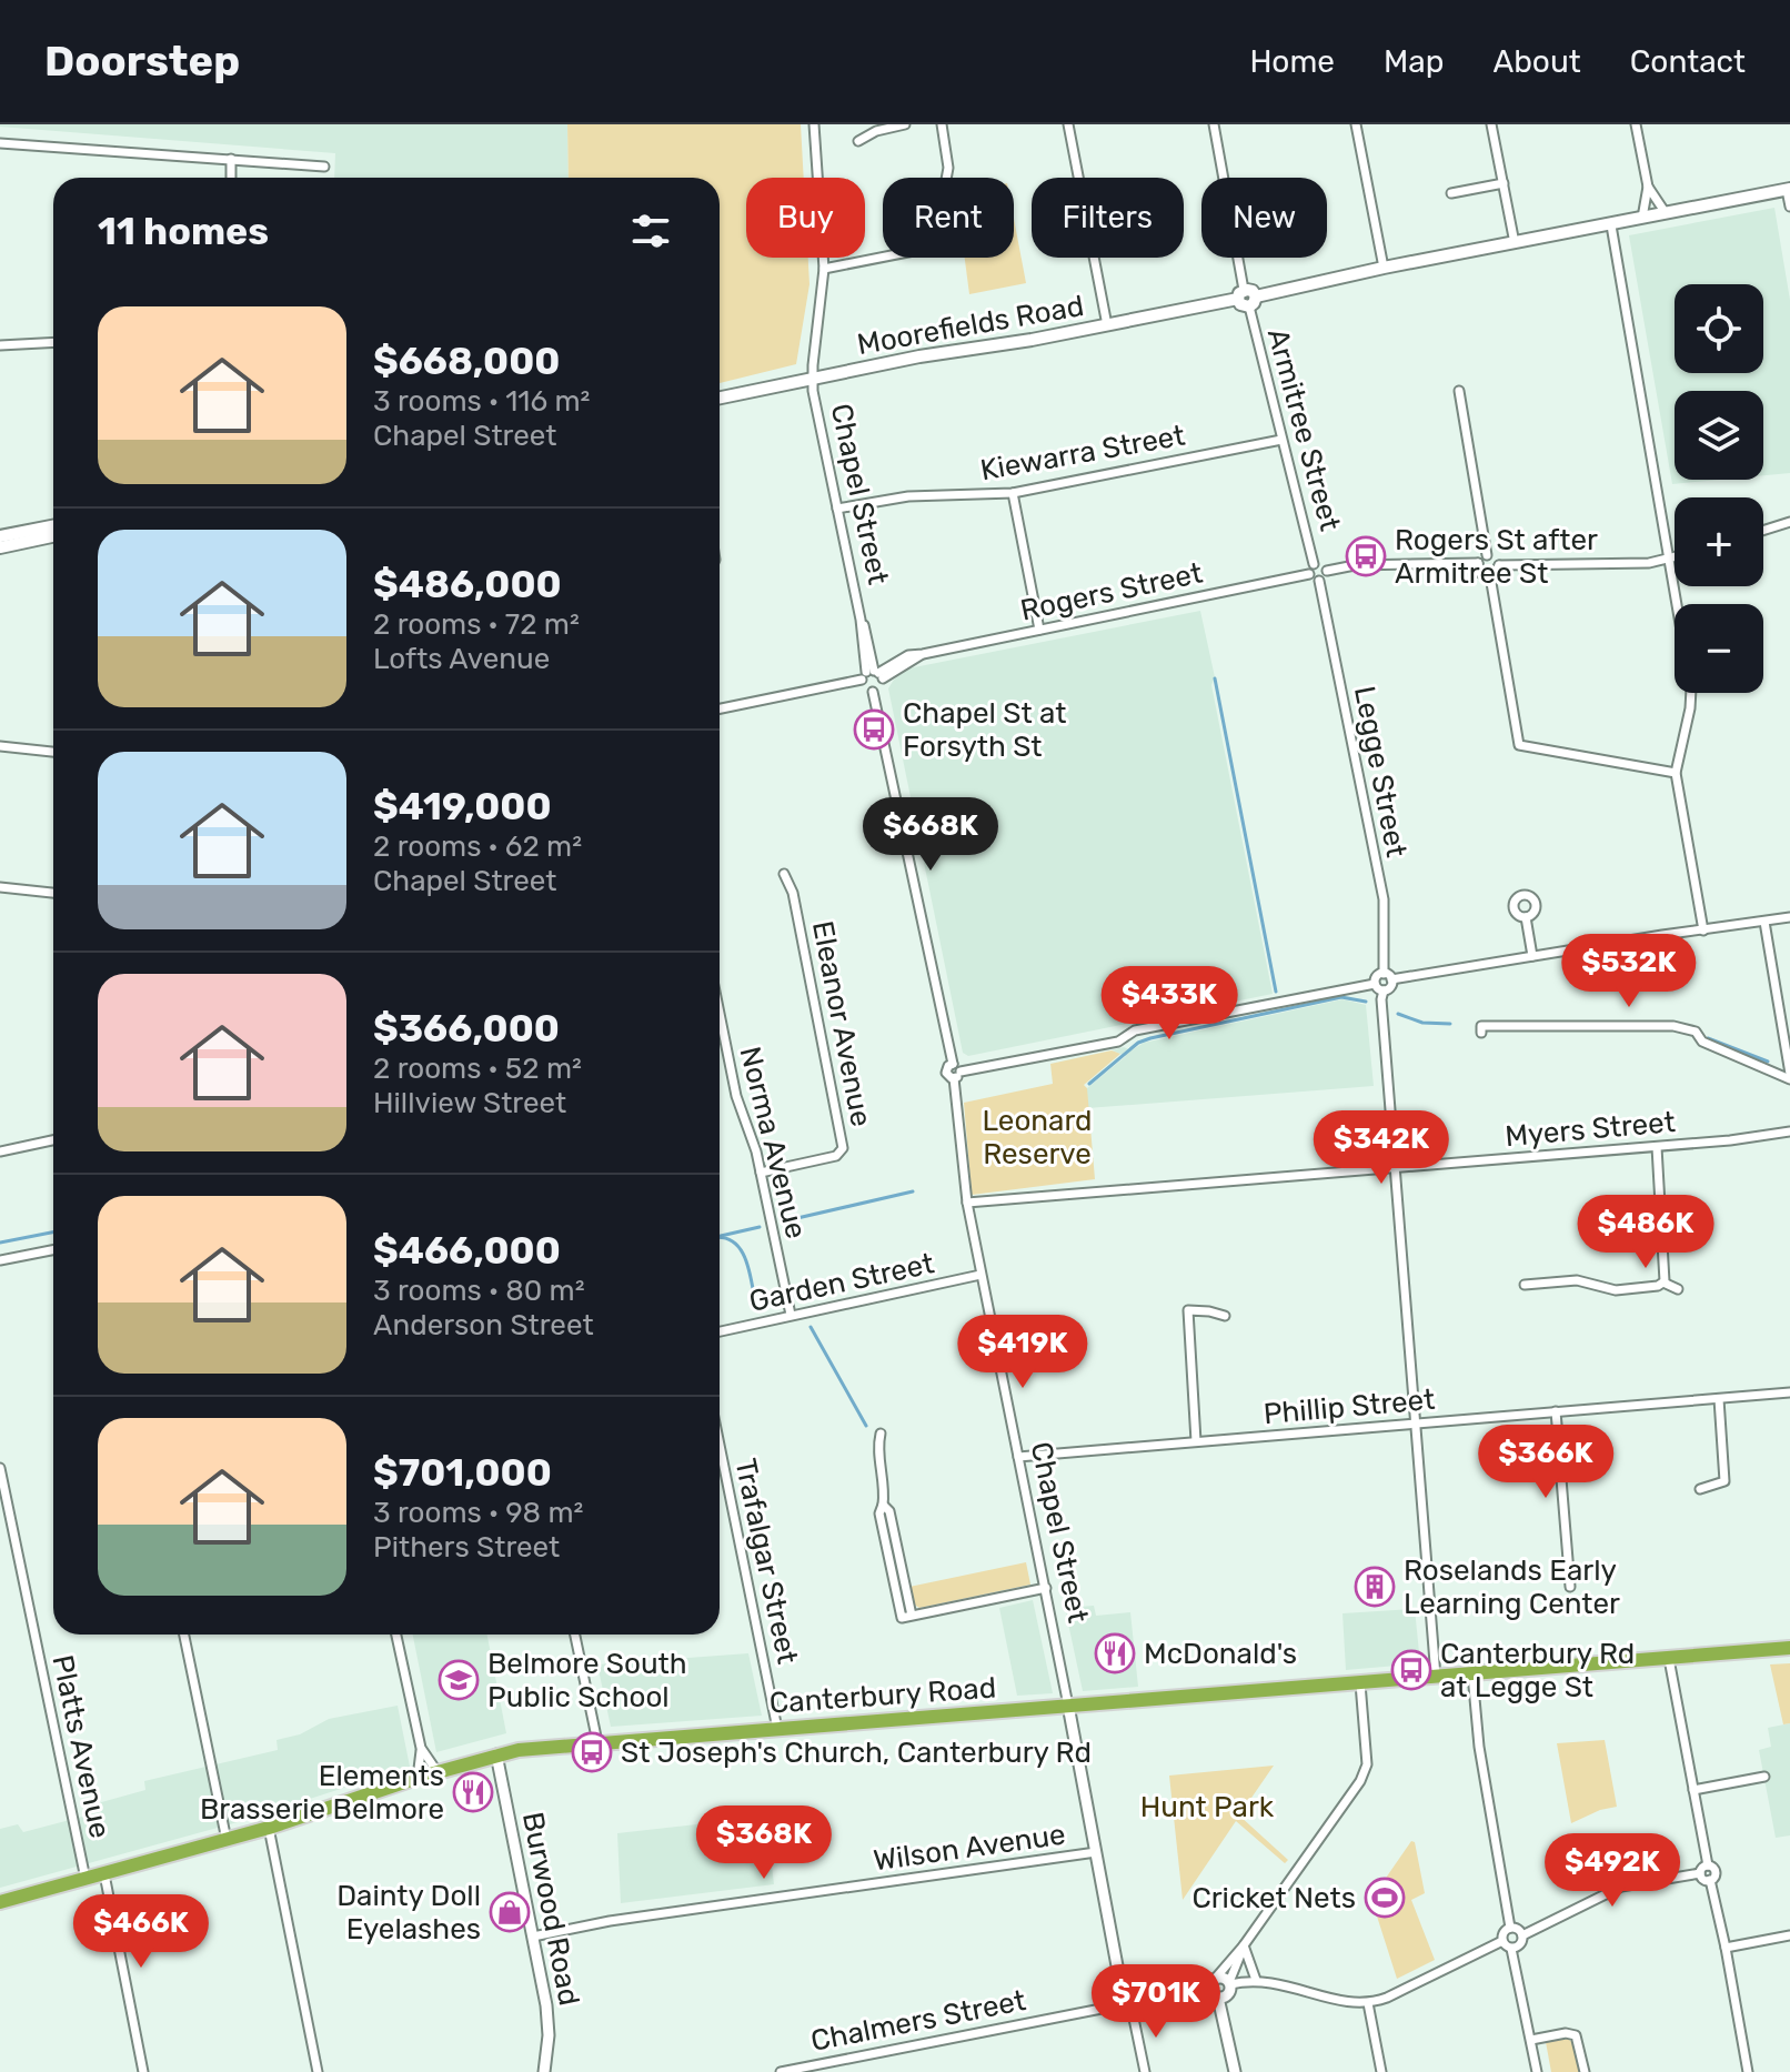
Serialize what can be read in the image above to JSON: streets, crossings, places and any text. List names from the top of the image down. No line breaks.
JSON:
{"streets":{"highway":["Canterbury Road"],"main road":["Moorefields Road"],"street":["Armitree Street","Kiewarra Street","Chapel Street","Rogers Street","Legge Street","Eleanor Avenue","Myers Street","Norma Avenue","Garden Street","Phillip Street","Trafalgar Street","Platts Avenue","Wilson Avenue","Burwood Road","Chalmers Street"]},"crossings":[["Moorefields Road","Armitree Street"],["Moorefields Road","Chapel Street"],["Armitree Street","Kiewarra Street"],["Armitree Street","Rogers Street"],["Armitree Street","Legge Street"],["Kiewarra Street","Chapel Street"],["Chapel Street","Rogers Street"],["Chapel Street","Myers Street"],["Chapel Street","Garden Street"],["Chapel Street","Phillip Street"],["Chapel Street","Canterbury Road"],["Chapel Street","Wilson Avenue"],["Chapel Street","Chalmers Street"],["Rogers Street","Legge Street"],["Eleanor Avenue","Norma Avenue"],["Norma Avenue","Garden Street"],["Trafalgar Street","Canterbury Road"],["Canterbury Road","Platts Avenue"],["Canterbury Road","Burwood Road"],["Wilson Avenue","Burwood Road"]],"parks":["Leonard Reserve","Hunt Park"],"places":{"bus stop":["Rogers St after Armitree St","Chapel St at Forsyth St","Canterbury Rd at Legge St","St Joseph's Church, Canterbury Rd"],"building":["Roselands Early Learning Center"],"restaurant":["McDonald's","Elements Brasserie Belmore"],"school or university":["Belmore South Public School"],"sports":["Cricket Nets"],"shop":["Dainty Doll Eyelashes"]},"page":{"header":"Doorstep","nav":["Home","Map","About","Contact"],"chip":["Buy","Rent","Filters","New"],"heading":"11 homes","map_buttons":["+","−"],"list":[{"name":"$668,000","note":"3 rooms · 116 m² · Chapel Street"},{"name":"$486,000","note":"2 rooms · 72 m² · Lofts Avenue"},{"name":"$419,000","note":"2 rooms · 62 m² · Chapel Street"},{"name":"$366,000","note":"2 rooms · 52 m² · Hillview Street"},{"name":"$466,000","note":"3 rooms · 80 m² · Anderson Street"},{"name":"$701,000","note":"3 rooms · 98 m² · Pithers Street"}],"price":["$668K","$532K","$433K","$342K","$486K","$419K","$366K","$368K","$492K","$466K","$701K"]}}
